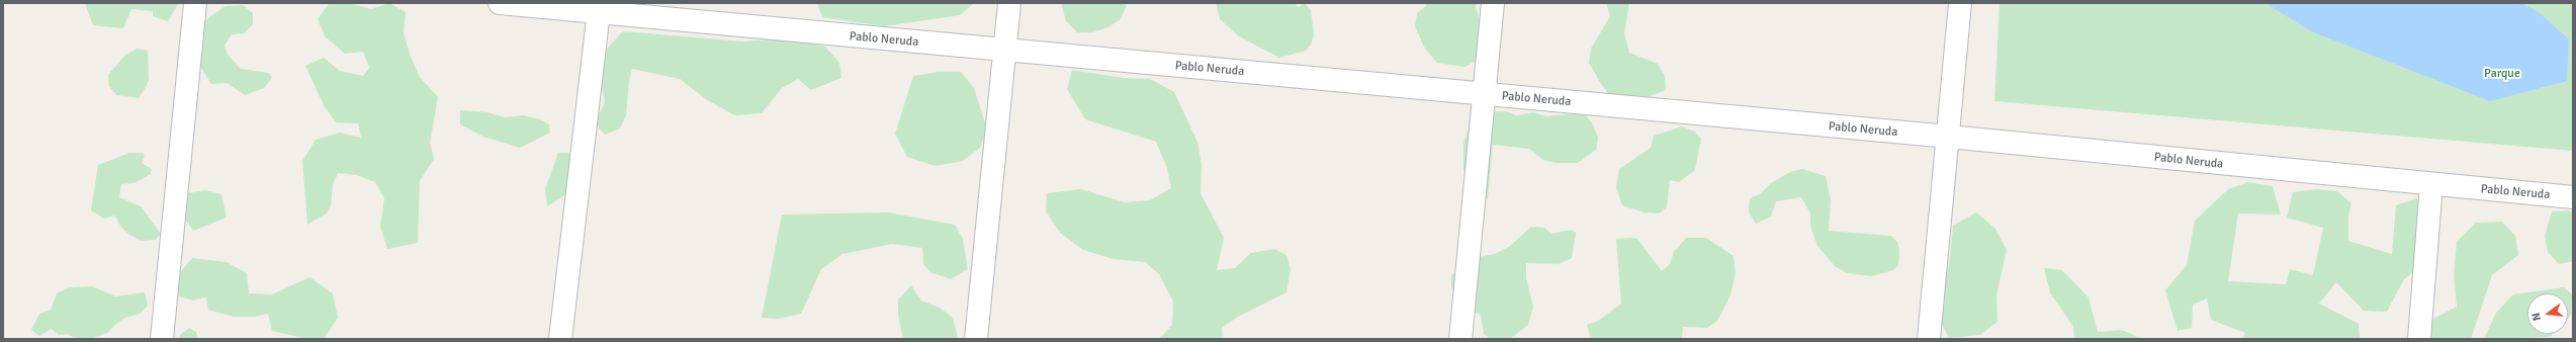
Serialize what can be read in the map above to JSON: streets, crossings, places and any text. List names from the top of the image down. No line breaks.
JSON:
{"streets":{"street":["Pablo Neruda"]},"parks":["Parque"],"north":"left"}
